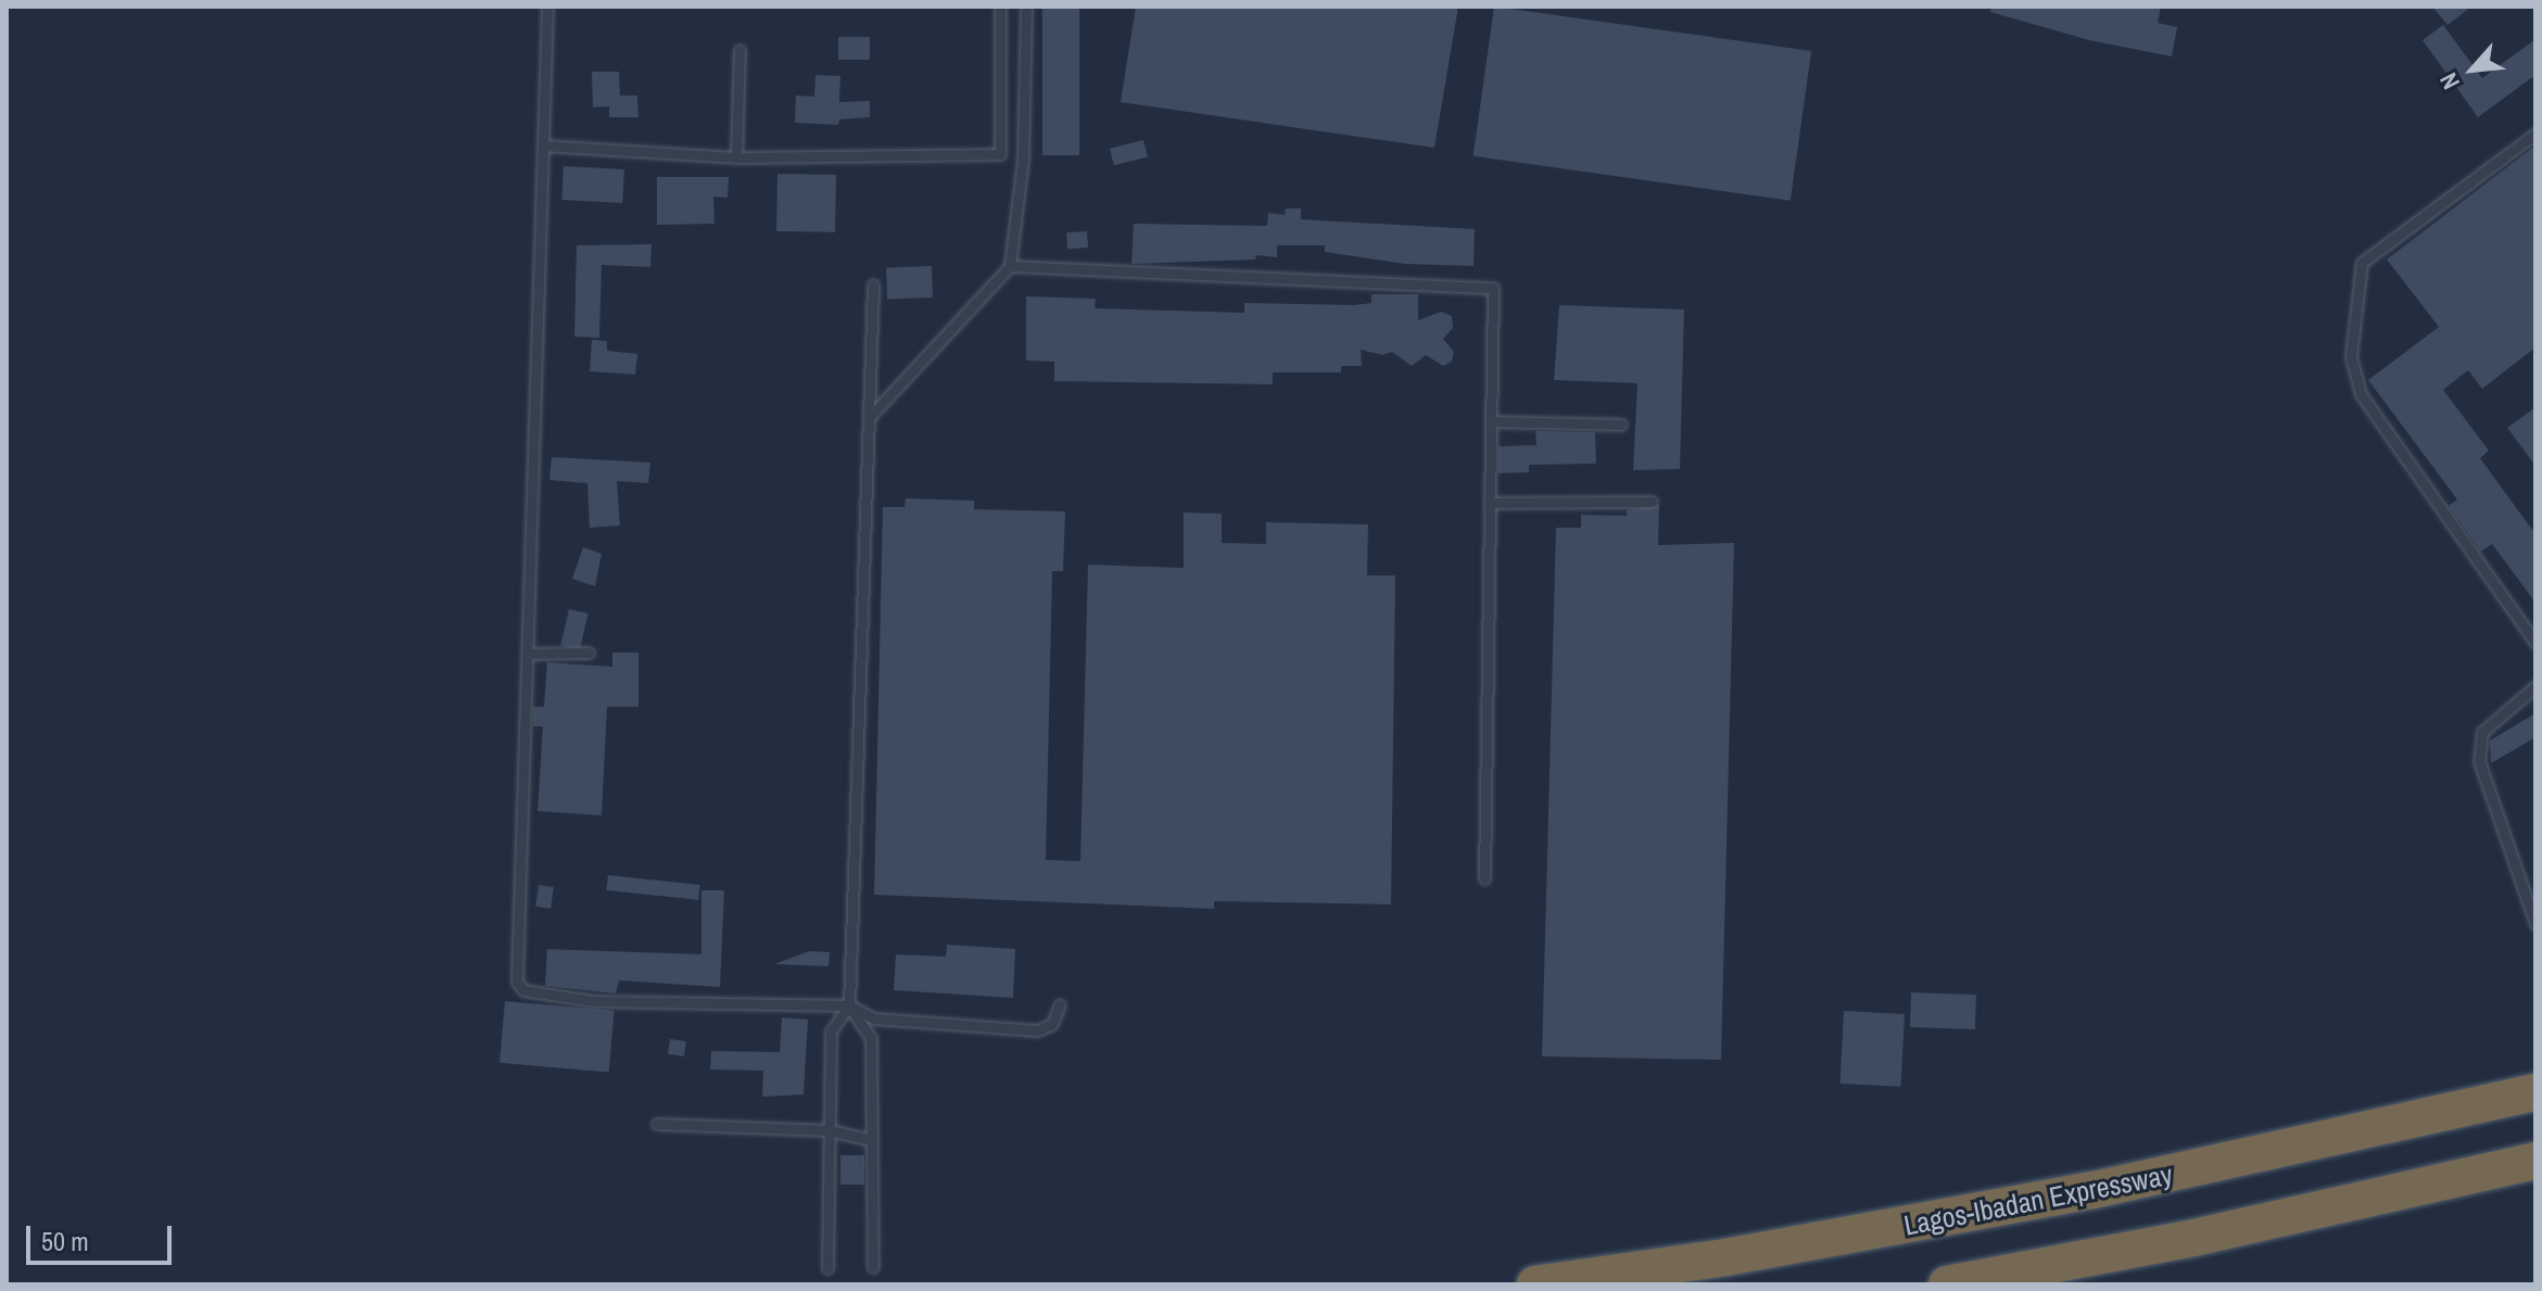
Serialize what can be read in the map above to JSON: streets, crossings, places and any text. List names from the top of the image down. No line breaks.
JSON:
{"streets":{"highway":["Lagos-Ibadan Expressway"]},"scale_bar":"50 m","north":"bottom left"}
